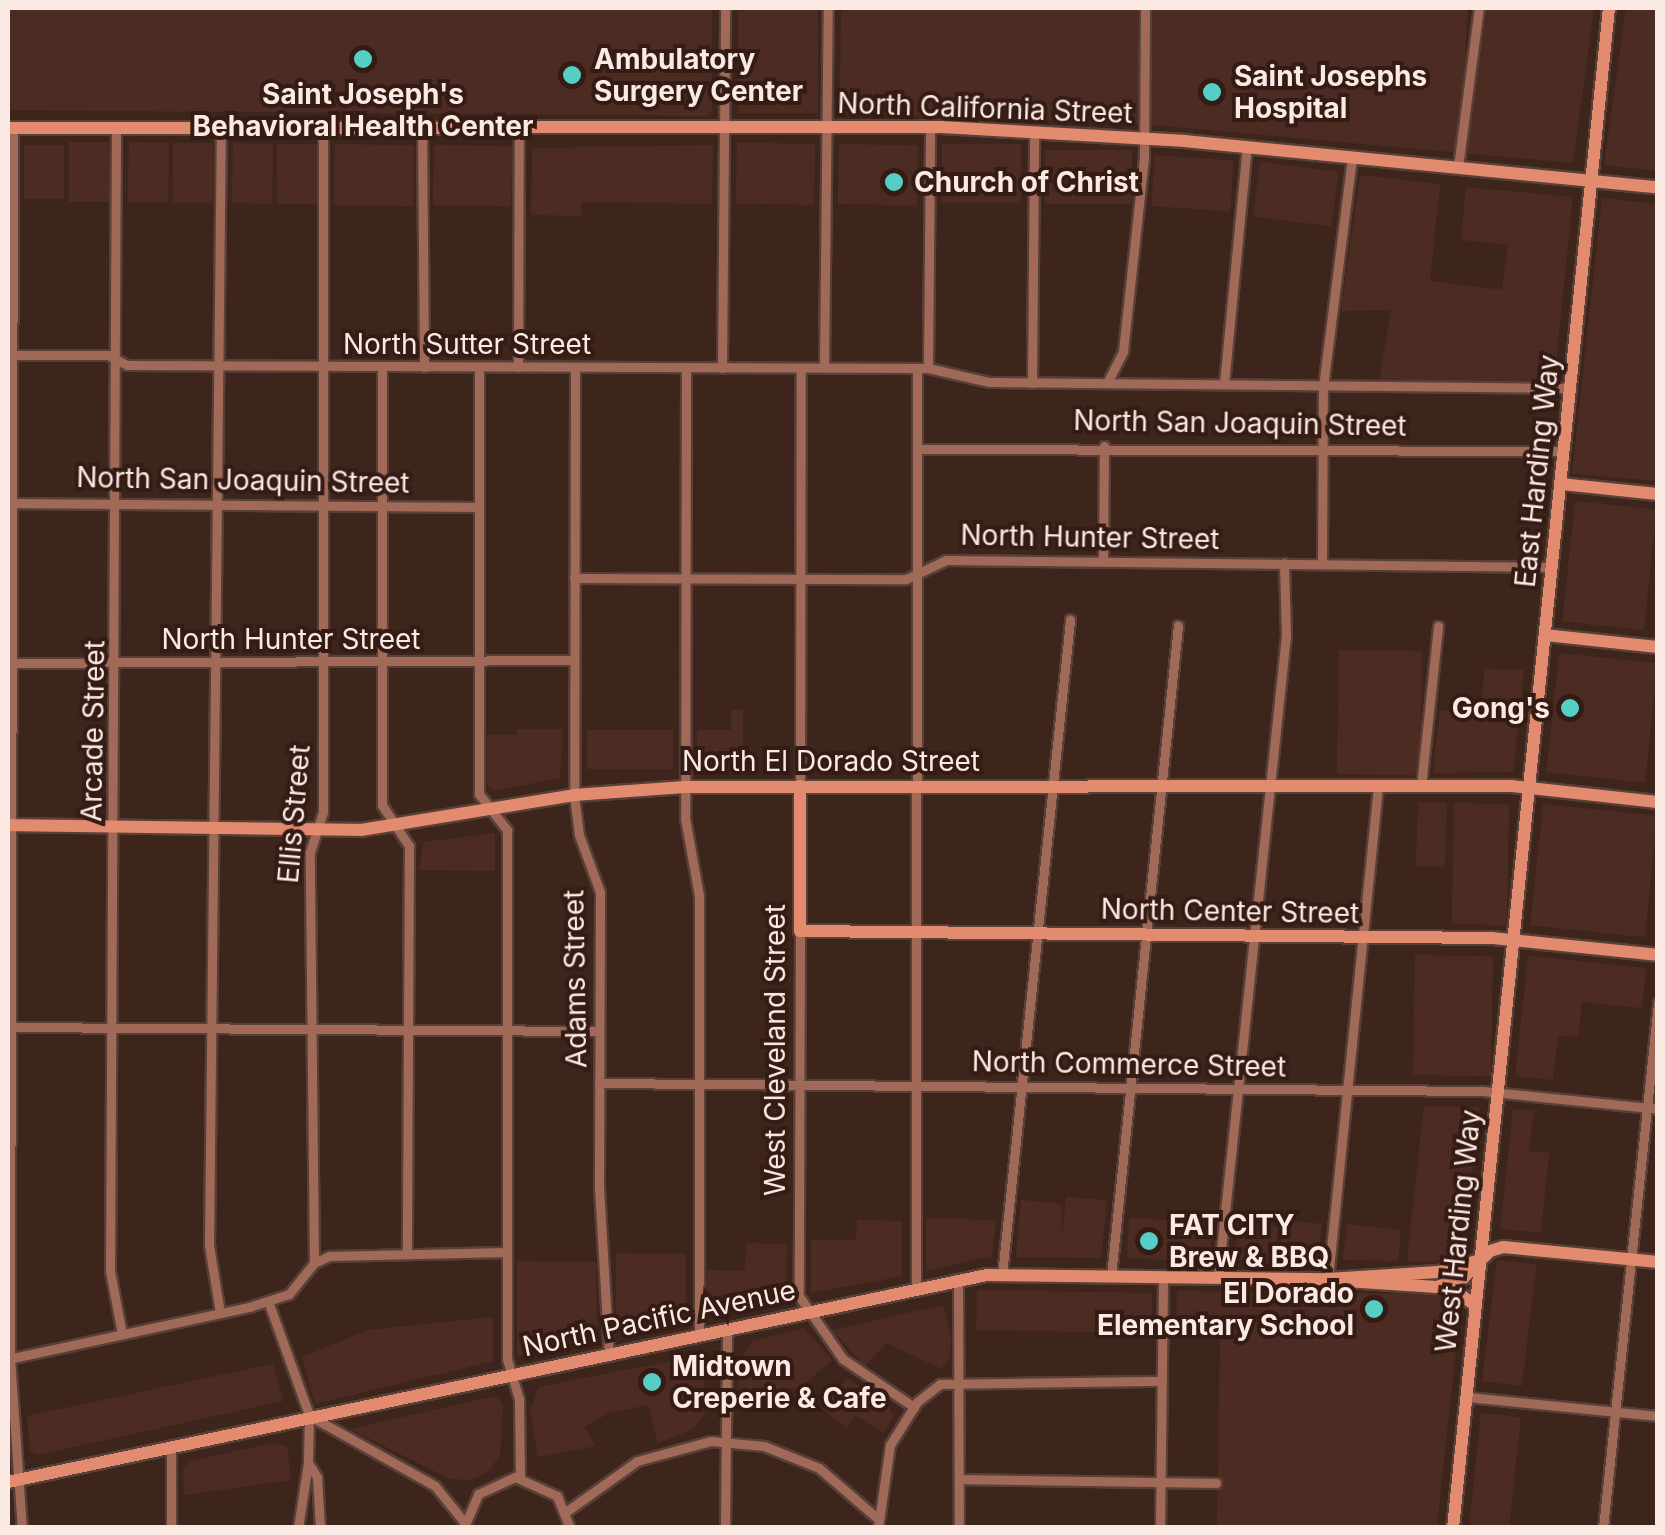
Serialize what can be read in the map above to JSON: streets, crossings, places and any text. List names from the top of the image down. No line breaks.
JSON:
{"streets":{"street":["North California Street","North Sutter Street","North San Joaquin Street","East Harding Way","North Hunter Street","Arcade Street","North El Dorado Street","Ellis Street","North Center Street","Adams Street","West Cleveland Street","North Commerce Street","West Harding Way","North Pacific Avenue"]},"crossings":[["North California Street","East Harding Way"],["North California Street","Arcade Street"],["North California Street","Ellis Street"],["North Sutter Street","East Harding Way"],["North Sutter Street","Arcade Street"],["North Sutter Street","Ellis Street"],["North Sutter Street","Adams Street"],["North San Joaquin Street","East Harding Way"],["North San Joaquin Street","Arcade Street"],["North San Joaquin Street","Ellis Street"],["East Harding Way","North Hunter Street"],["East Harding Way","North El Dorado Street"],["East Harding Way","North Center Street"],["East Harding Way","West Harding Way"],["North Hunter Street","Arcade Street"],["North Hunter Street","Ellis Street"],["North Hunter Street","Adams Street"],["Arcade Street","North El Dorado Street"],["North El Dorado Street","Ellis Street"],["North El Dorado Street","Adams Street"],["North El Dorado Street","West Cleveland Street"],["North Center Street","West Cleveland Street"],["North Center Street","West Harding Way"],["Adams Street","North Commerce Street"],["Adams Street","North Pacific Avenue"],["West Cleveland Street","North Commerce Street"],["West Cleveland Street","North Pacific Avenue"],["North Commerce Street","West Harding Way"],["West Harding Way","North Pacific Avenue"]],"places":["Saint Joseph's Behavioral Health Center","Ambulatory Surgery Center","Saint Josephs Hospital","Church of Christ","Gong's","FAT CITY Brew & BBQ","El Dorado Elementary School","Midtown Creperie & Cafe"]}
